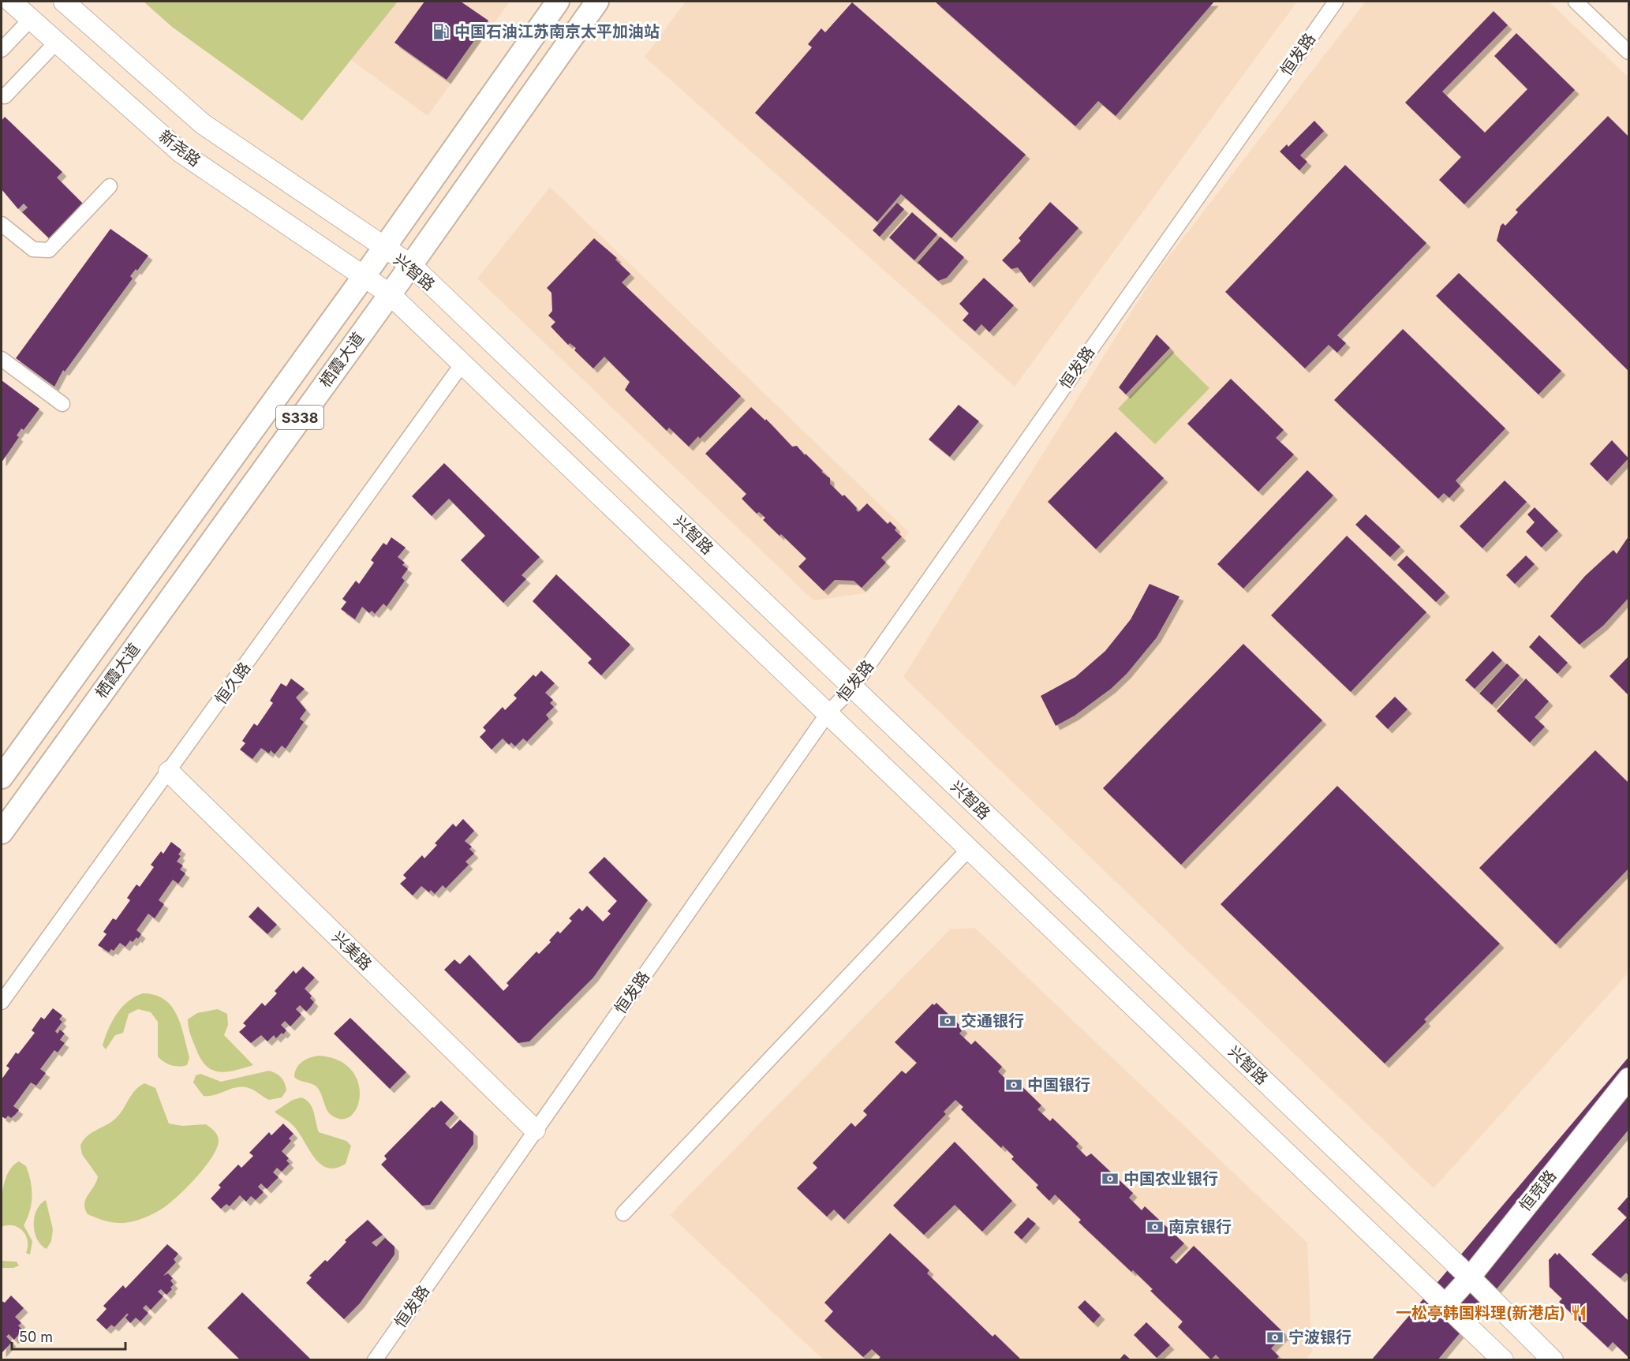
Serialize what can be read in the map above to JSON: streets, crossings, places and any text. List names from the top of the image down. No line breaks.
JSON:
{"streets":{"main road":["新尧路","兴智路","栖霞大道","S338","兴美路","恒竞路"],"street":["恒发路","恒久路"]},"crossings":[["恒发路","兴智路"],["恒发路","兴美路"],["新尧路","兴智路"],["新尧路","栖霞大道"],["兴智路","栖霞大道"],["兴智路","恒久路"],["兴智路","恒竞路"],["恒久路","兴美路"]],"places":{"fuel station":["中国石油江苏南京太平加油站"],"bank":["交通银行","中国银行","中国农业银行","南京银行","宁波银行"],"restaurant":["一松亭韩国料理(新港店)"]},"scale_bar":"50 m"}
